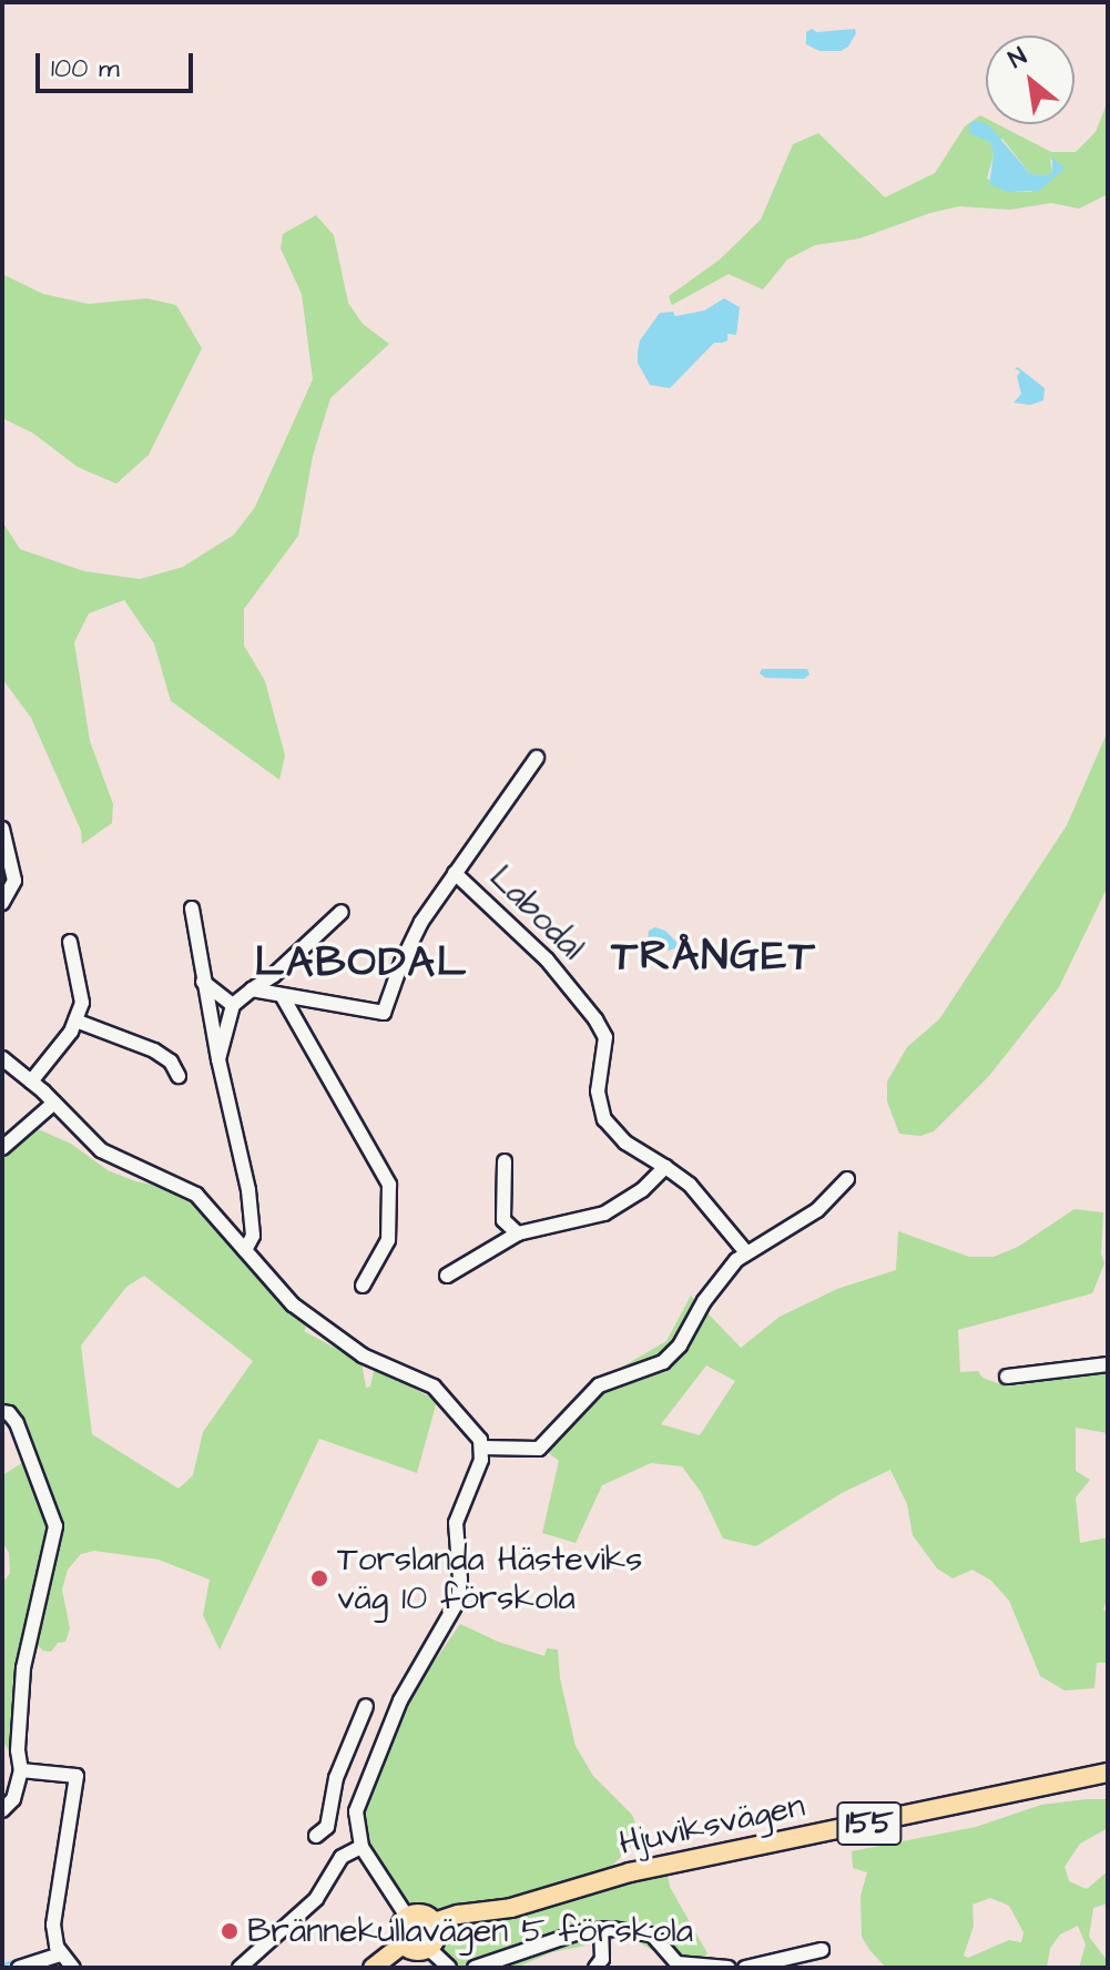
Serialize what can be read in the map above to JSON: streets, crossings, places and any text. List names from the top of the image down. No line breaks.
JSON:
{"streets":{"main road":["155","Hjuviksvägen"],"street":["Labodal"]},"districts":["TRÅNGET","LABODAL"],"places":["Torslanda Hästeviks väg 10 förskola","Brännekullavägen 5 förskola"],"scale_bar":"100 m","north":"top left"}
